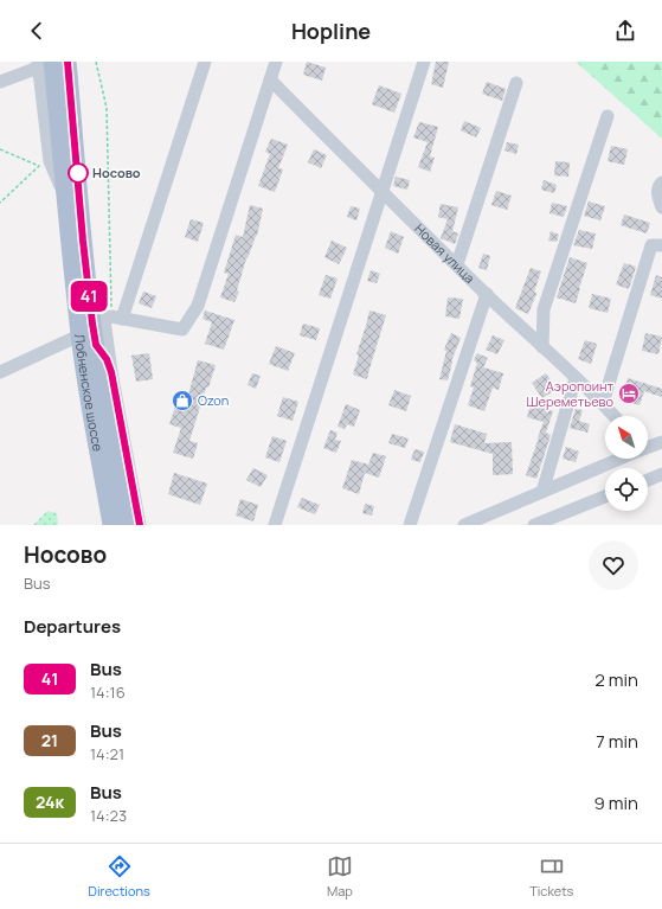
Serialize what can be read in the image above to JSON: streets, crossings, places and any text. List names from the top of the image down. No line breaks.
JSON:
{"streets":{"main road":["Лобненское шоссе"],"street":["Новая улица"]},"places":{"other":["Носово"],"hotel":["Аэропоинт Шереметьево"],"shop":["Ozon"]},"lines":["bus line 41"],"north":"top left","page":{"header":"Hopline","on_map":"41","heading":[["Носово","Bus"],"Departures"],"list":[{"mark":"41","name":"Bus","note":"14:16","value":"2 min"},{"mark":"21","name":"Bus","note":"14:21","value":"7 min"},{"mark":"24к","name":"Bus","note":"14:23","value":"9 min"}],"tabs":["Directions","Map","Tickets"]}}
